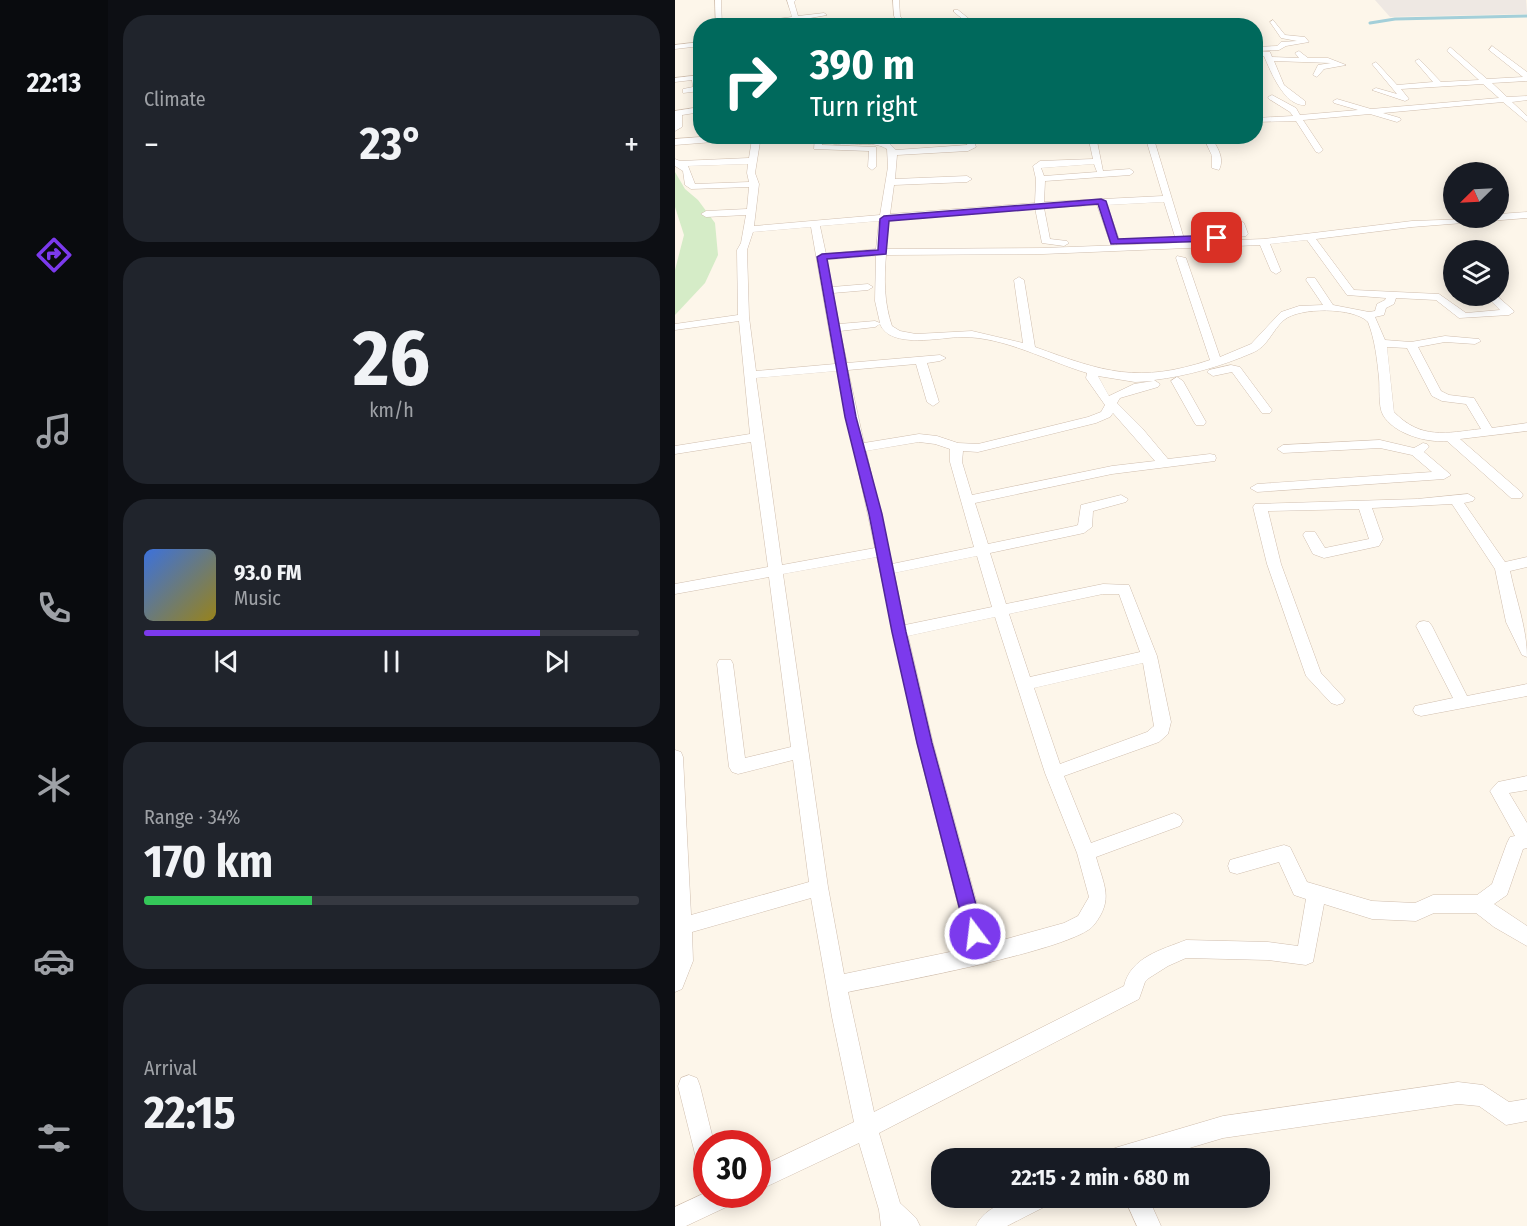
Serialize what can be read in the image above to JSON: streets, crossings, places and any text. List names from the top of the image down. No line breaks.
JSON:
{"north":"bottom left","page":{"tabs":"22:13","tile":["Climate",["26","km/h"],["Range · 34%","170 km"],["Arrival","22:15"]],"turn":["390 m","Turn right"],"heat":["−","23°","+"],"song":["93.0 FM","Music"],"limit":"30","trip":"22:15 · 2 min · 680 m"}}
